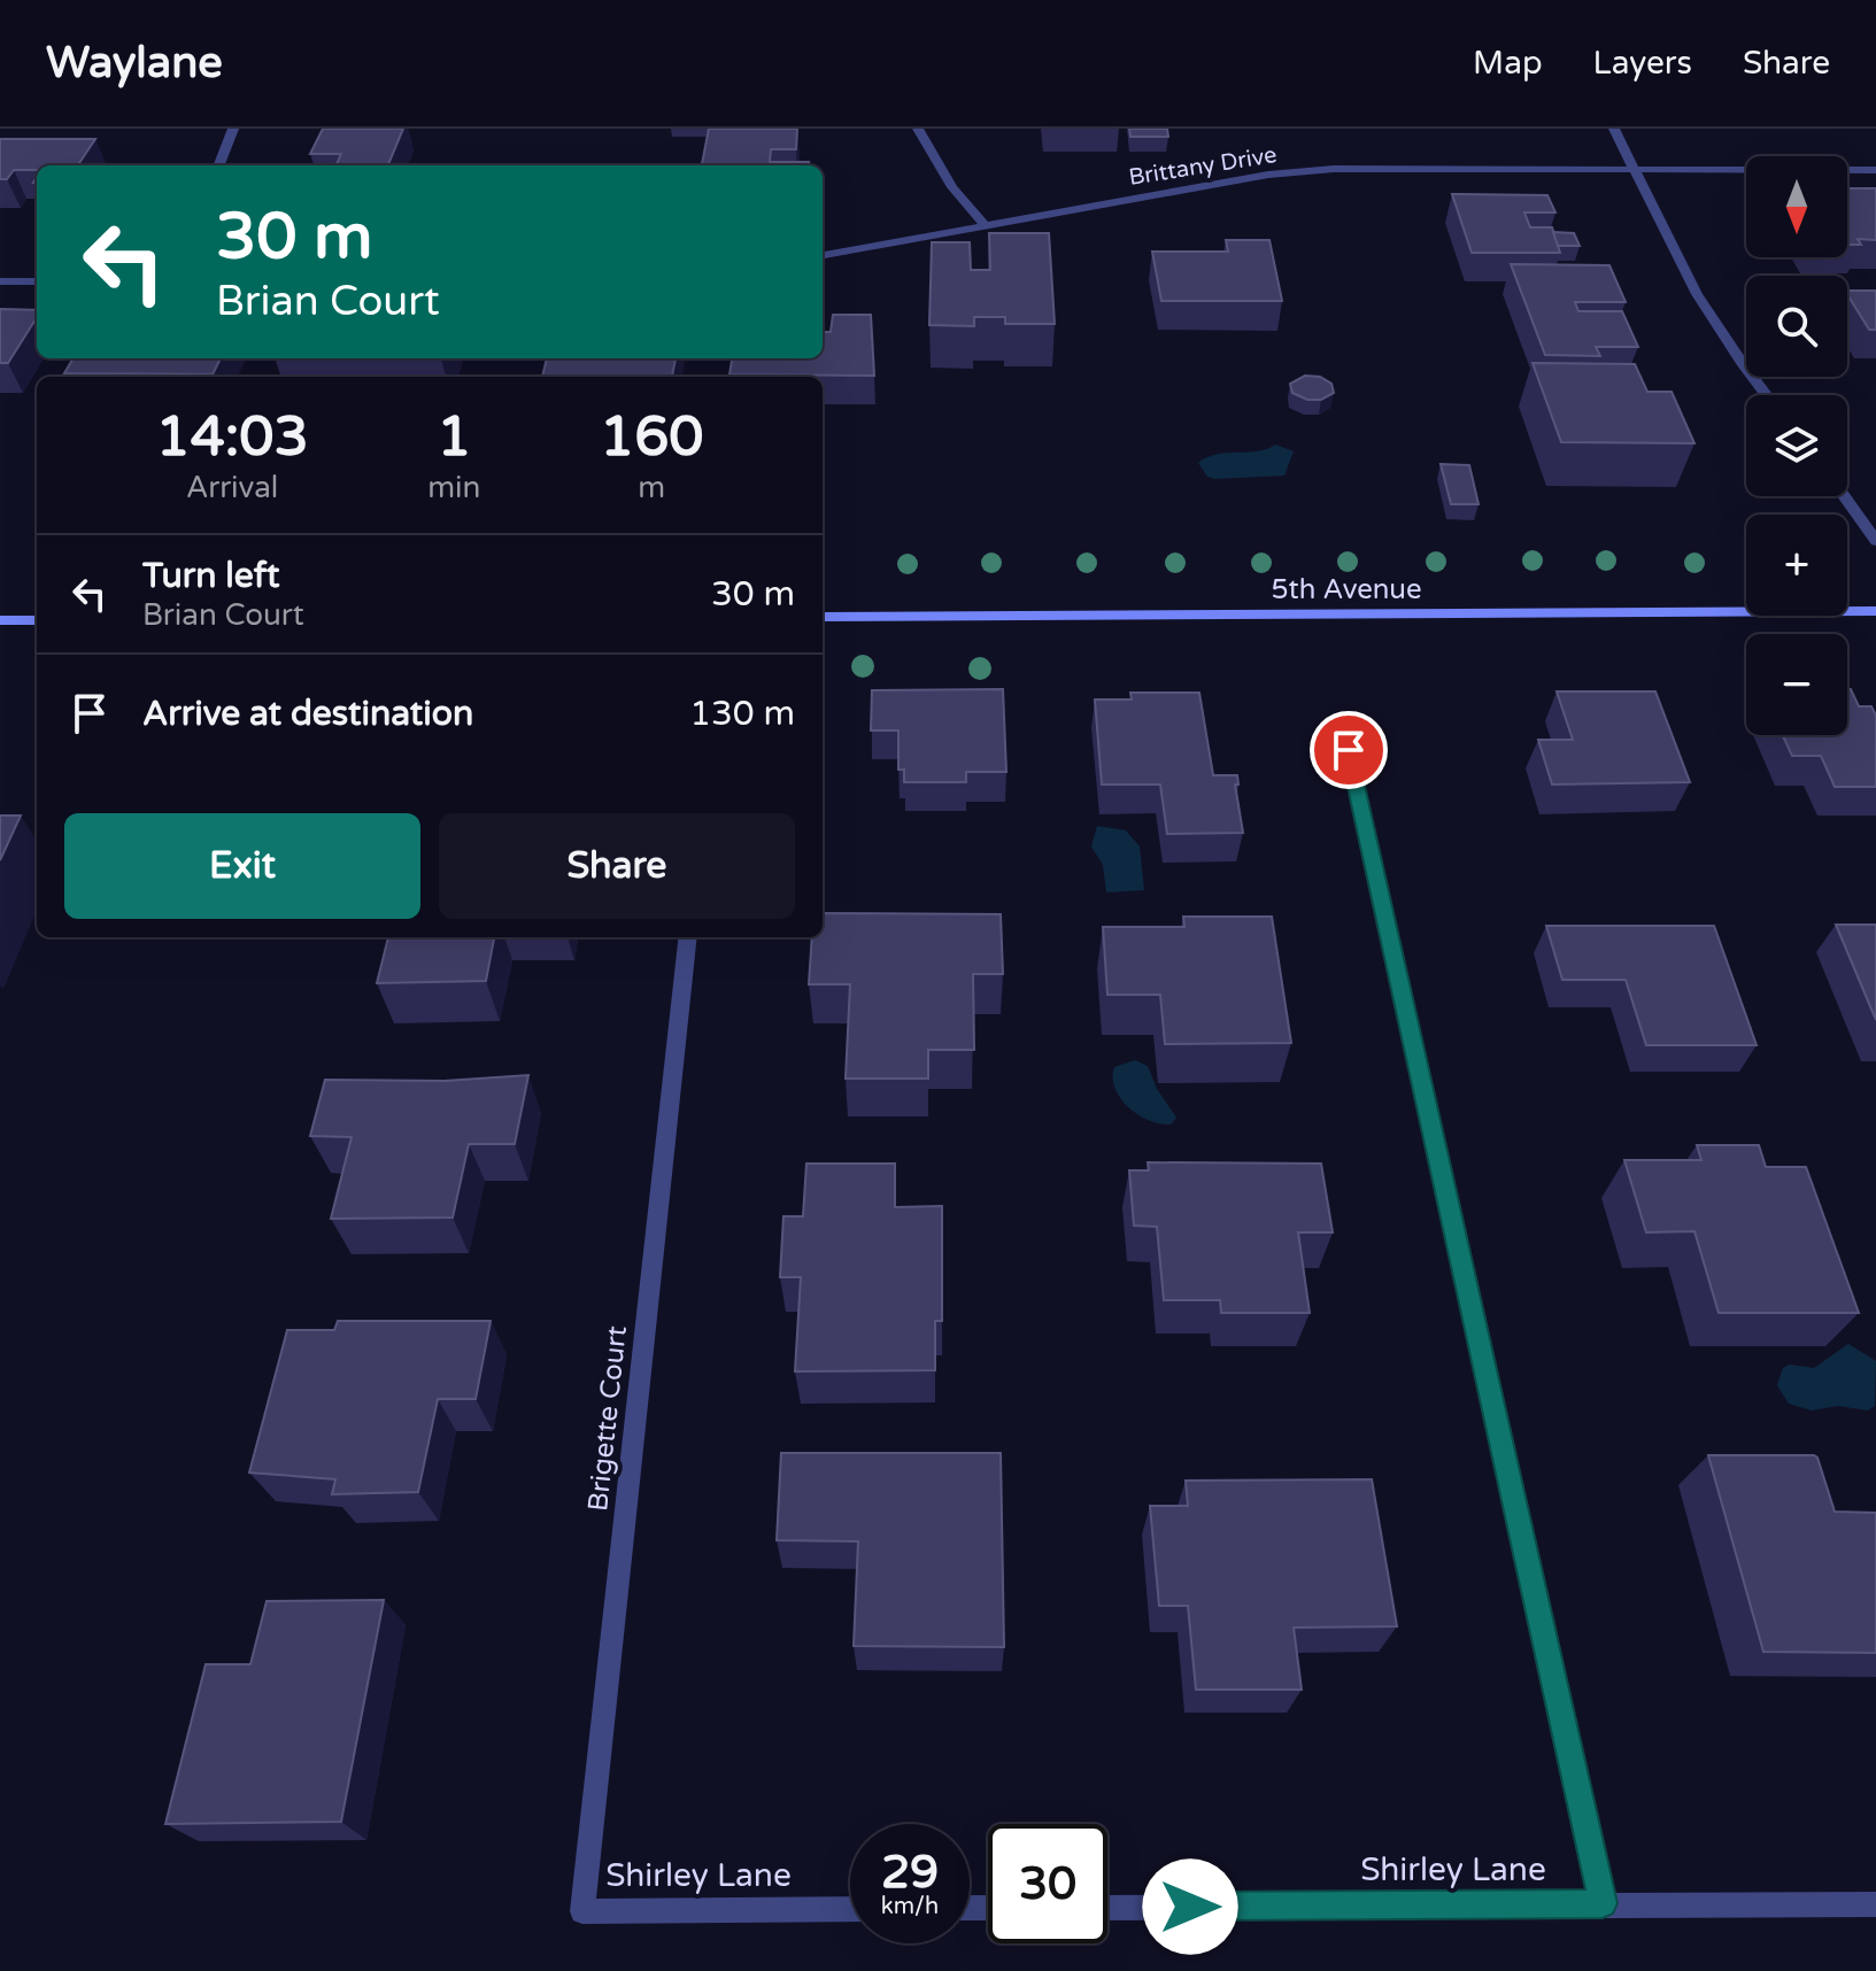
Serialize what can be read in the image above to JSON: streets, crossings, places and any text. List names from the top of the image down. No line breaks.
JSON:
{"streets":{"main road":["5th Avenue"],"street":["Brittany Drive","Brigette Court","Shirley Lane"]},"crossings":[["Brigette Court","Shirley Lane"]],"north":"bottom","page":{"header":"Waylane","nav":["Map","Layers","Share"],"map_buttons":["+","−"],"turn":["30 m","Brian Court"],"eta":["14:03","Arrival","1","min","160","m"],"list":[{"name":"Turn left","note":"Brian Court","value":"30 m"},{"name":"Arrive at destination","value":"130 m"}],"buttons":["Exit","Share"],"speed":"29 km/h","limit":"30"}}
